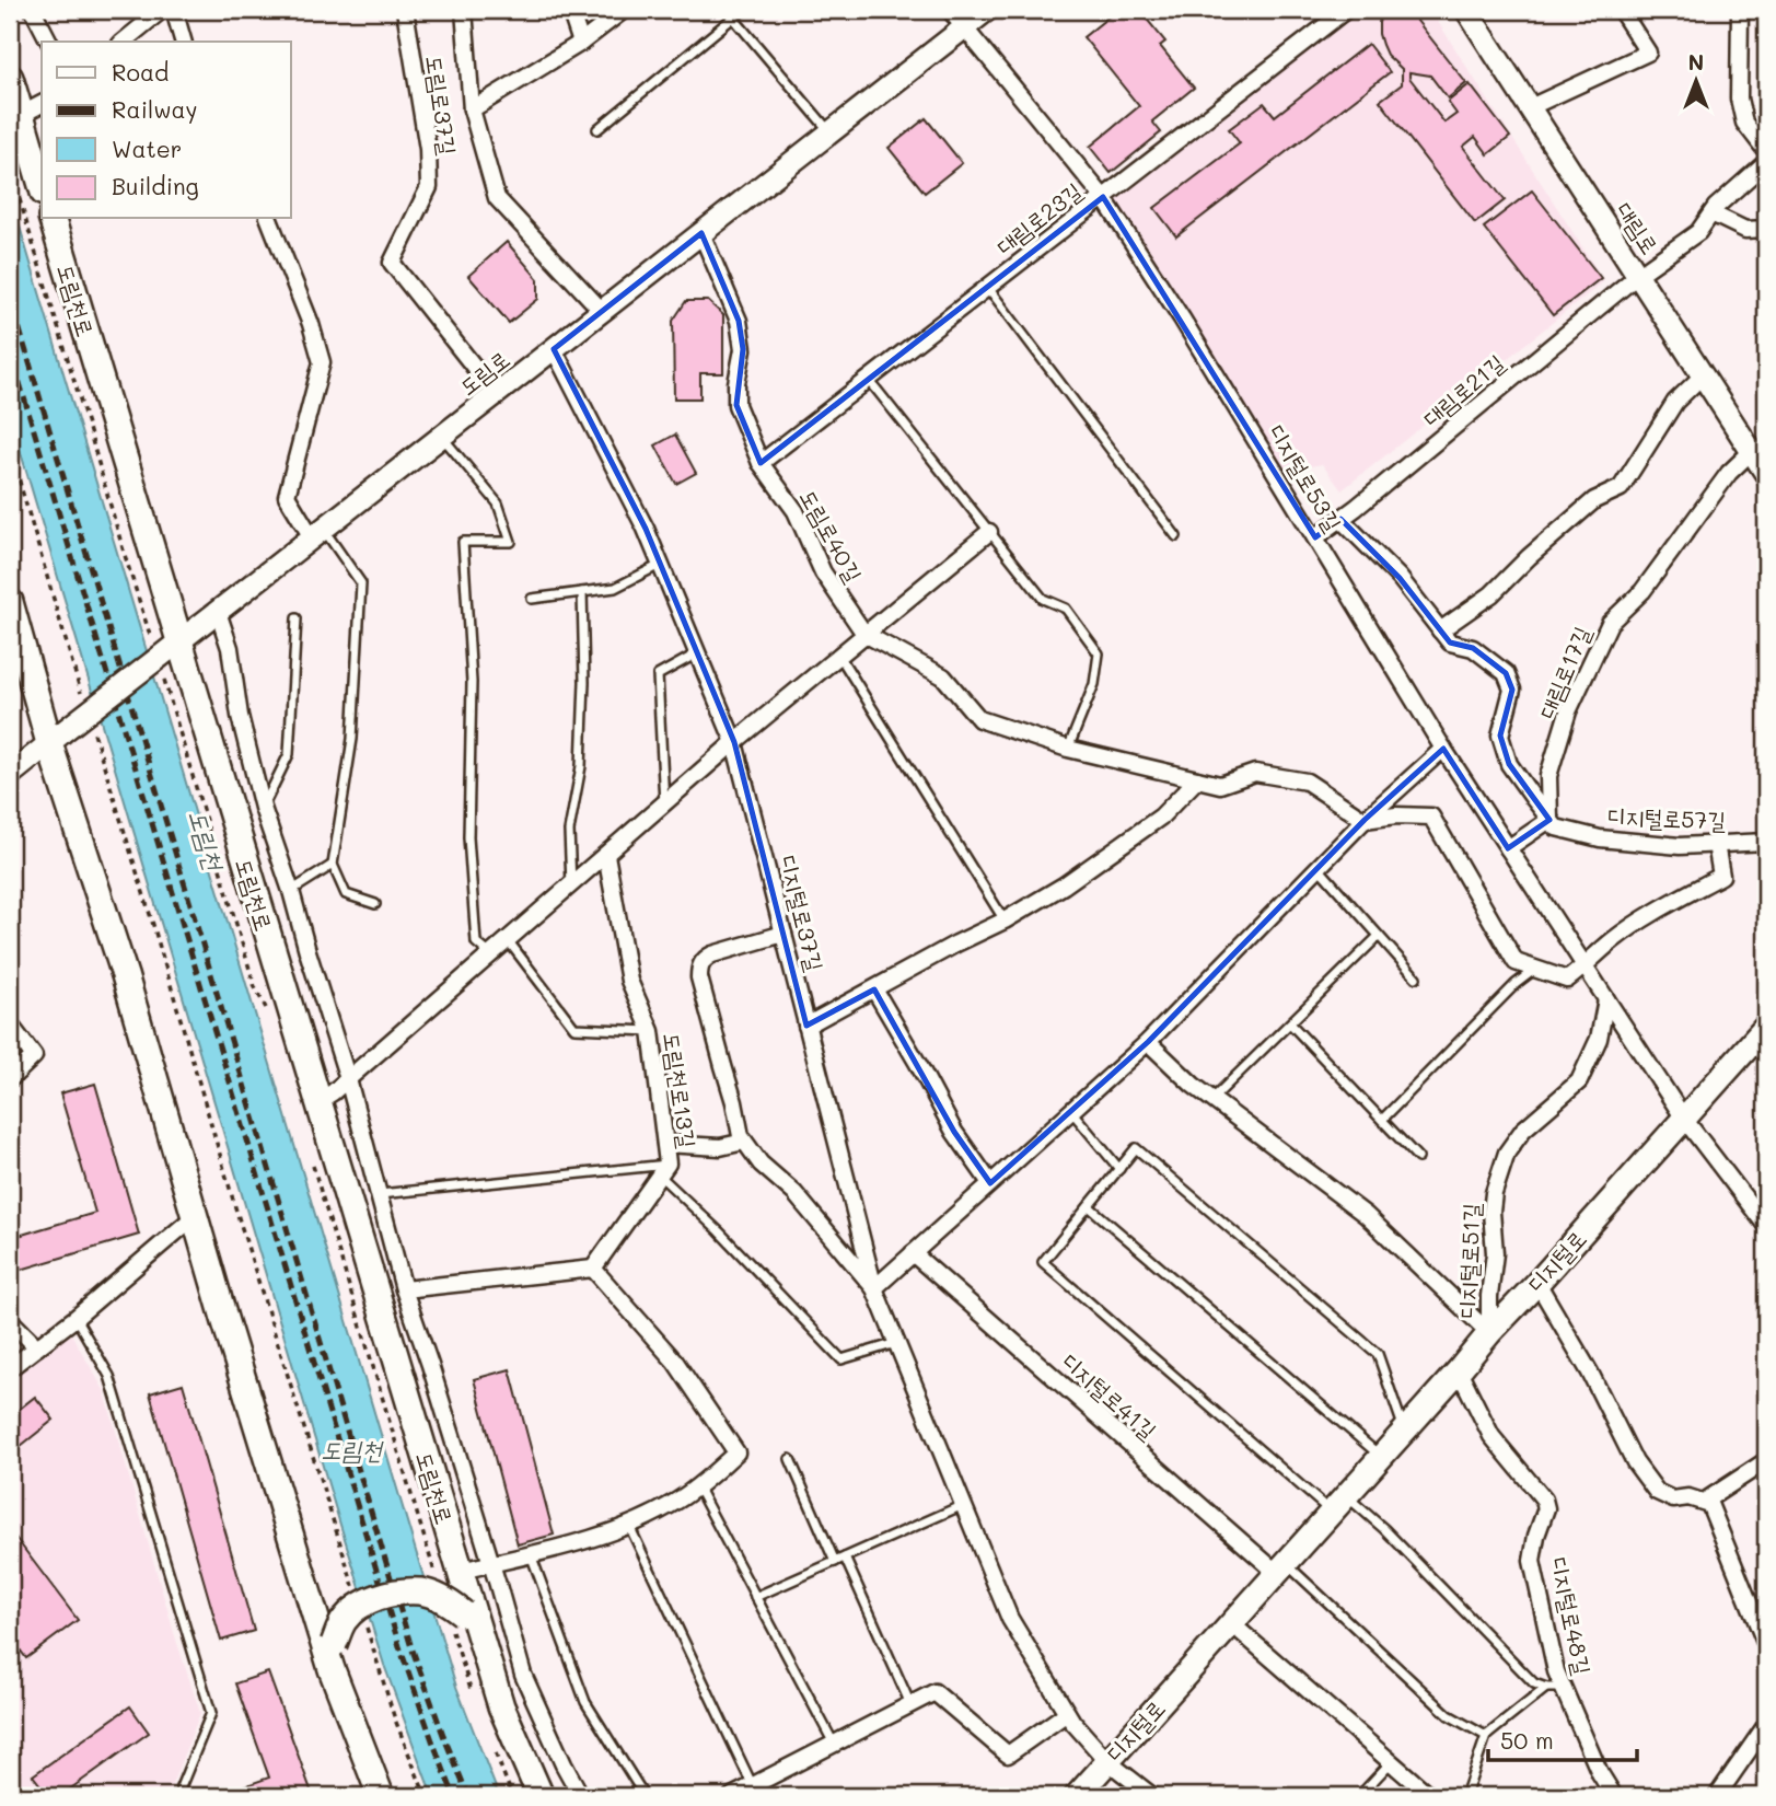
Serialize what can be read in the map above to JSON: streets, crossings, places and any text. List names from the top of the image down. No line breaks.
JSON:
{"streets":{"main road":["도림천로","디지털로"],"street":["도림로37길","대림로23길","대림로","도림로","대림로21길","디지털로53길","도림로40길","대림로17길","디지털로57길","디지털로37길","도림천로13길","디지털로51길","디지털로41길","디지털로48길"]},"crossings":[["도림로37길","도림로"],["대림로23길","디지털로53길"],["대림로23길","도림로40길"],["대림로","대림로21길"],["대림로","대림로17길"],["도림천로","도림로"],["도림로","디지털로53길"],["도림로","도림로40길"],["도림로","디지털로37길"],["대림로21길","디지털로53길"],["디지털로53길","디지털로51길"],["디지털로53길","디지털로"],["대림로17길","디지털로57길"],["디지털로37길","디지털로"],["디지털로51길","디지털로"],["디지털로","디지털로41길"],["디지털로","디지털로48길"]],"water":["도림천"],"legend":["Road","Railway","Water","Building"],"scale_bar":"50 m","north":"top"}
